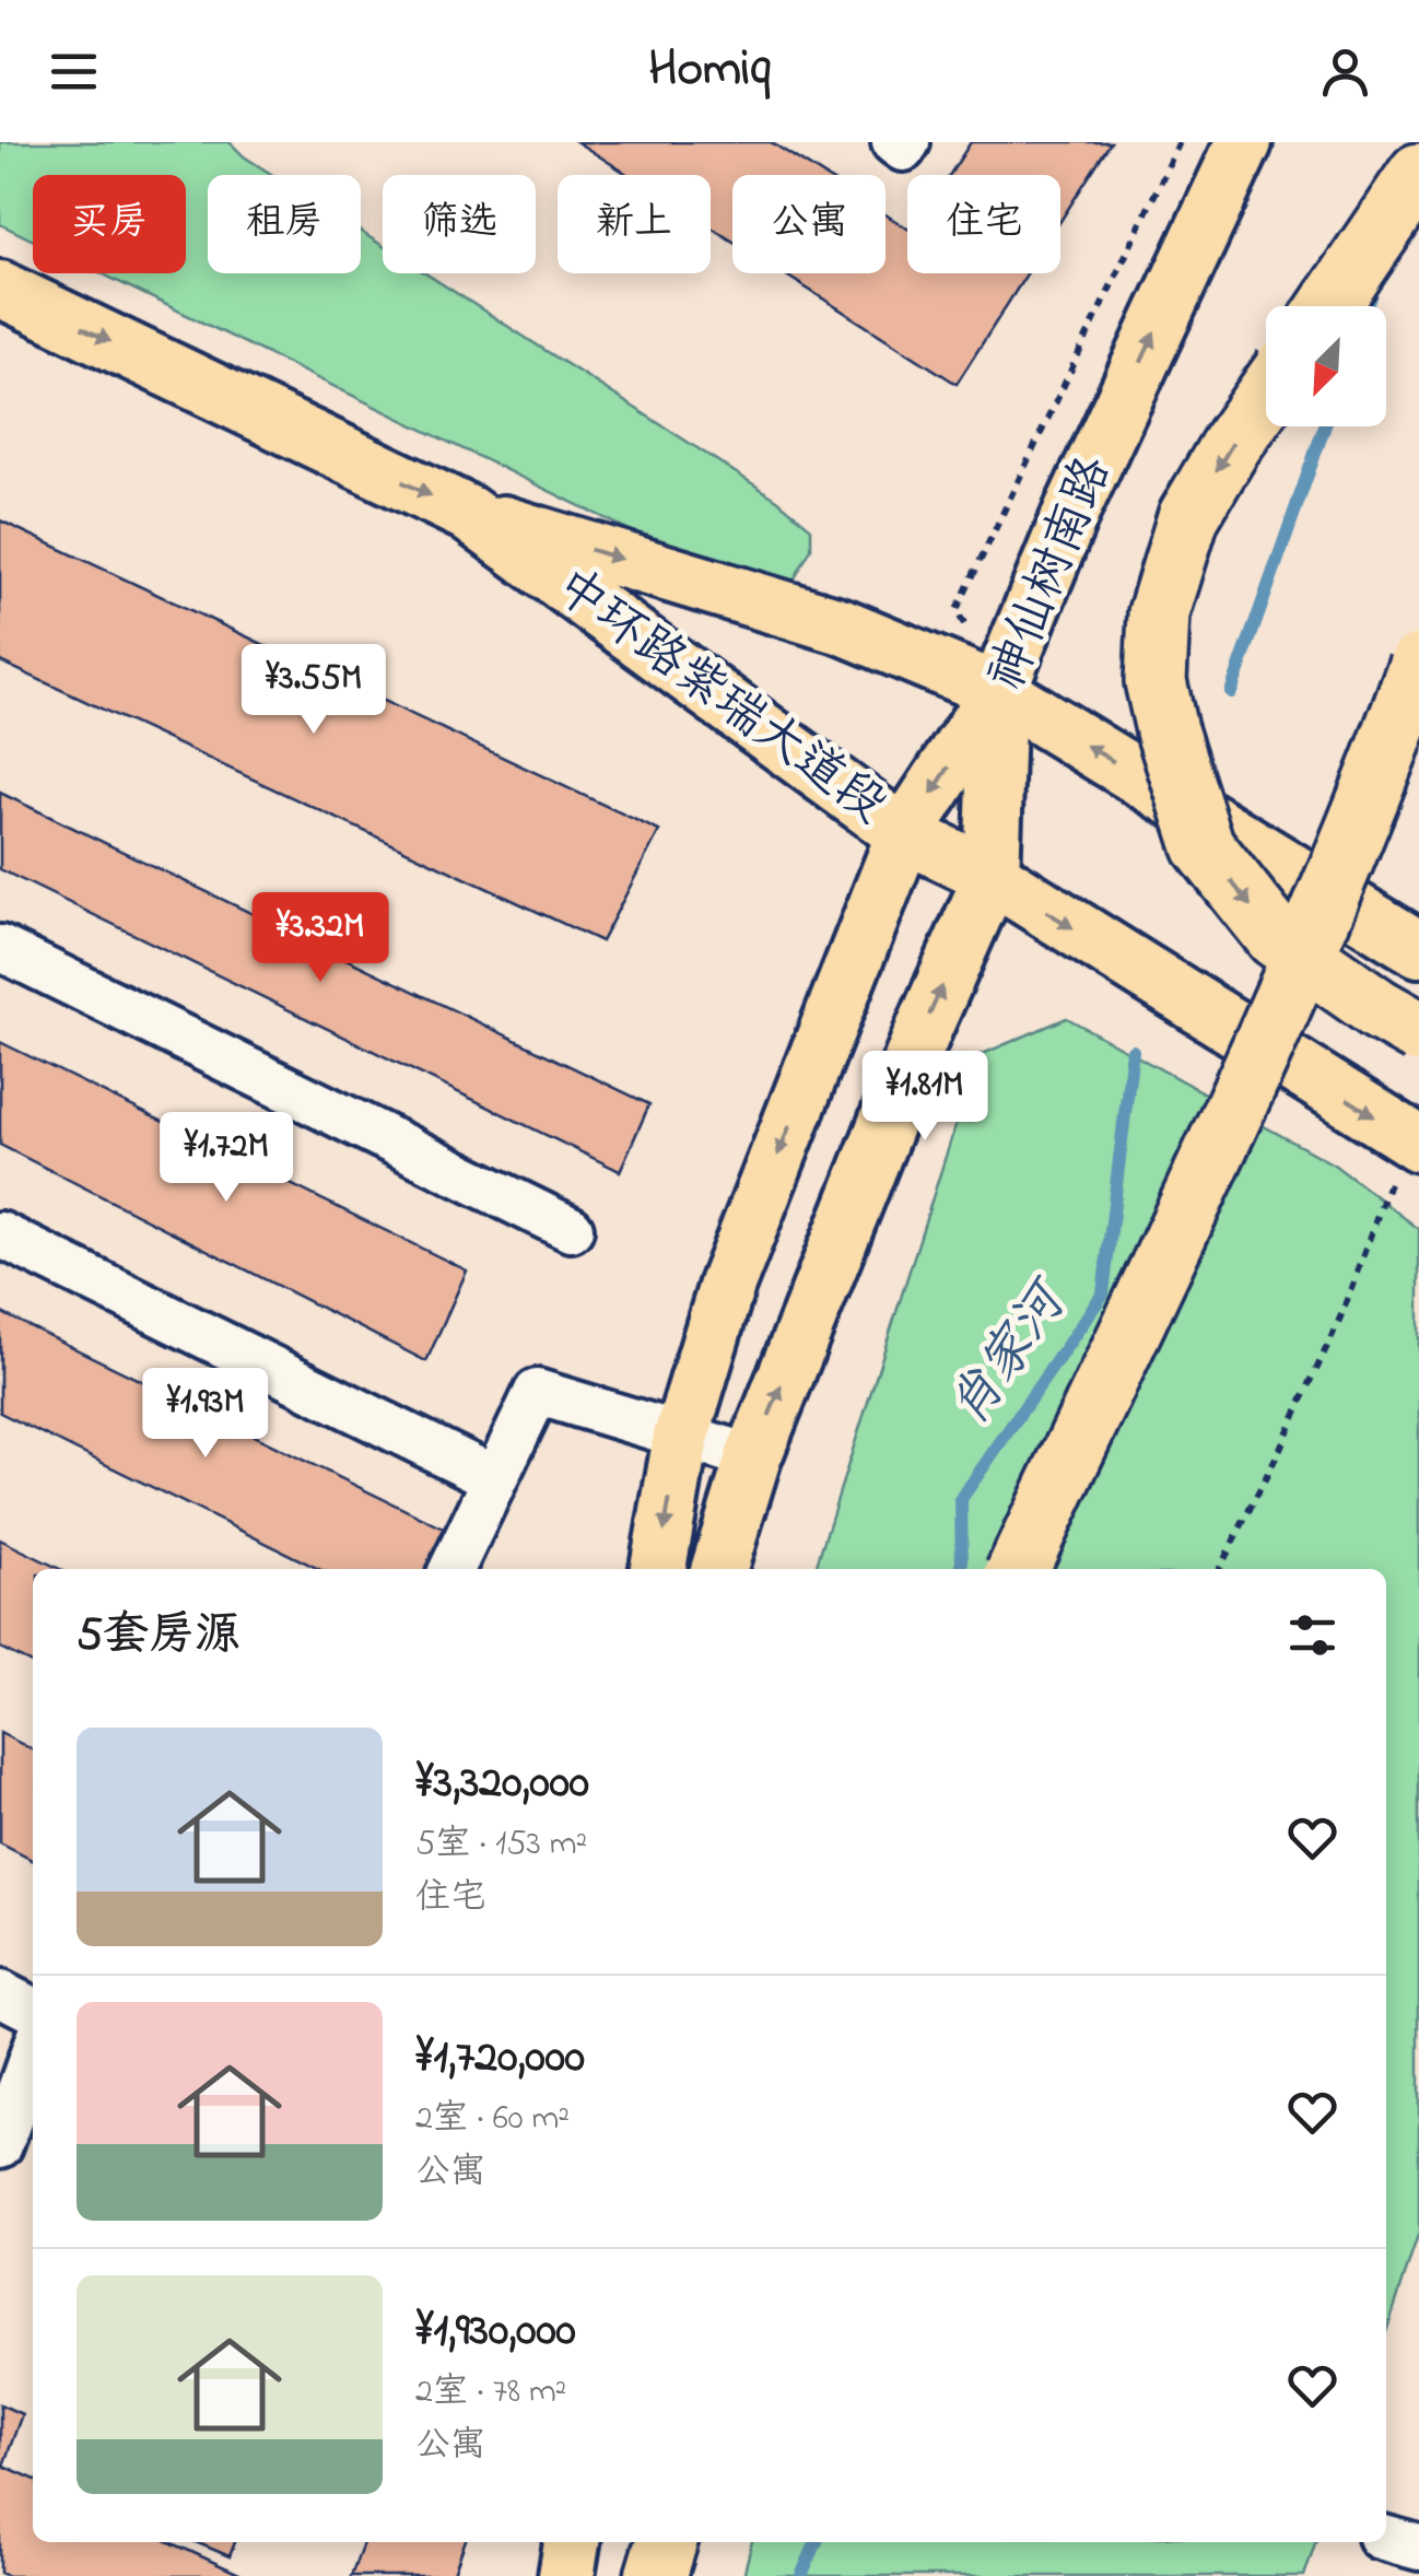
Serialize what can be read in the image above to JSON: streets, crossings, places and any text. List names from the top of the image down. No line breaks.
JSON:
{"streets":{"main road":["神仙树南路","中环路紫瑞大道段"]},"crossings":[["神仙树南路","中环路紫瑞大道段"]],"water":["肖家河"],"north":"bottom left","page":{"header":"Homiq","chip":["买房","租房","筛选","新上","公寓","住宅"],"price":["¥3.55M","¥3.32M","¥1.81M","¥1.72M","¥1.93M"],"heading":"5套房源","list":[{"name":"¥3,320,000","note":"5室 · 153 m² · 住宅"},{"name":"¥1,720,000","note":"2室 · 60 m² · 公寓"},{"name":"¥1,930,000","note":"2室 · 78 m² · 公寓"}]}}
